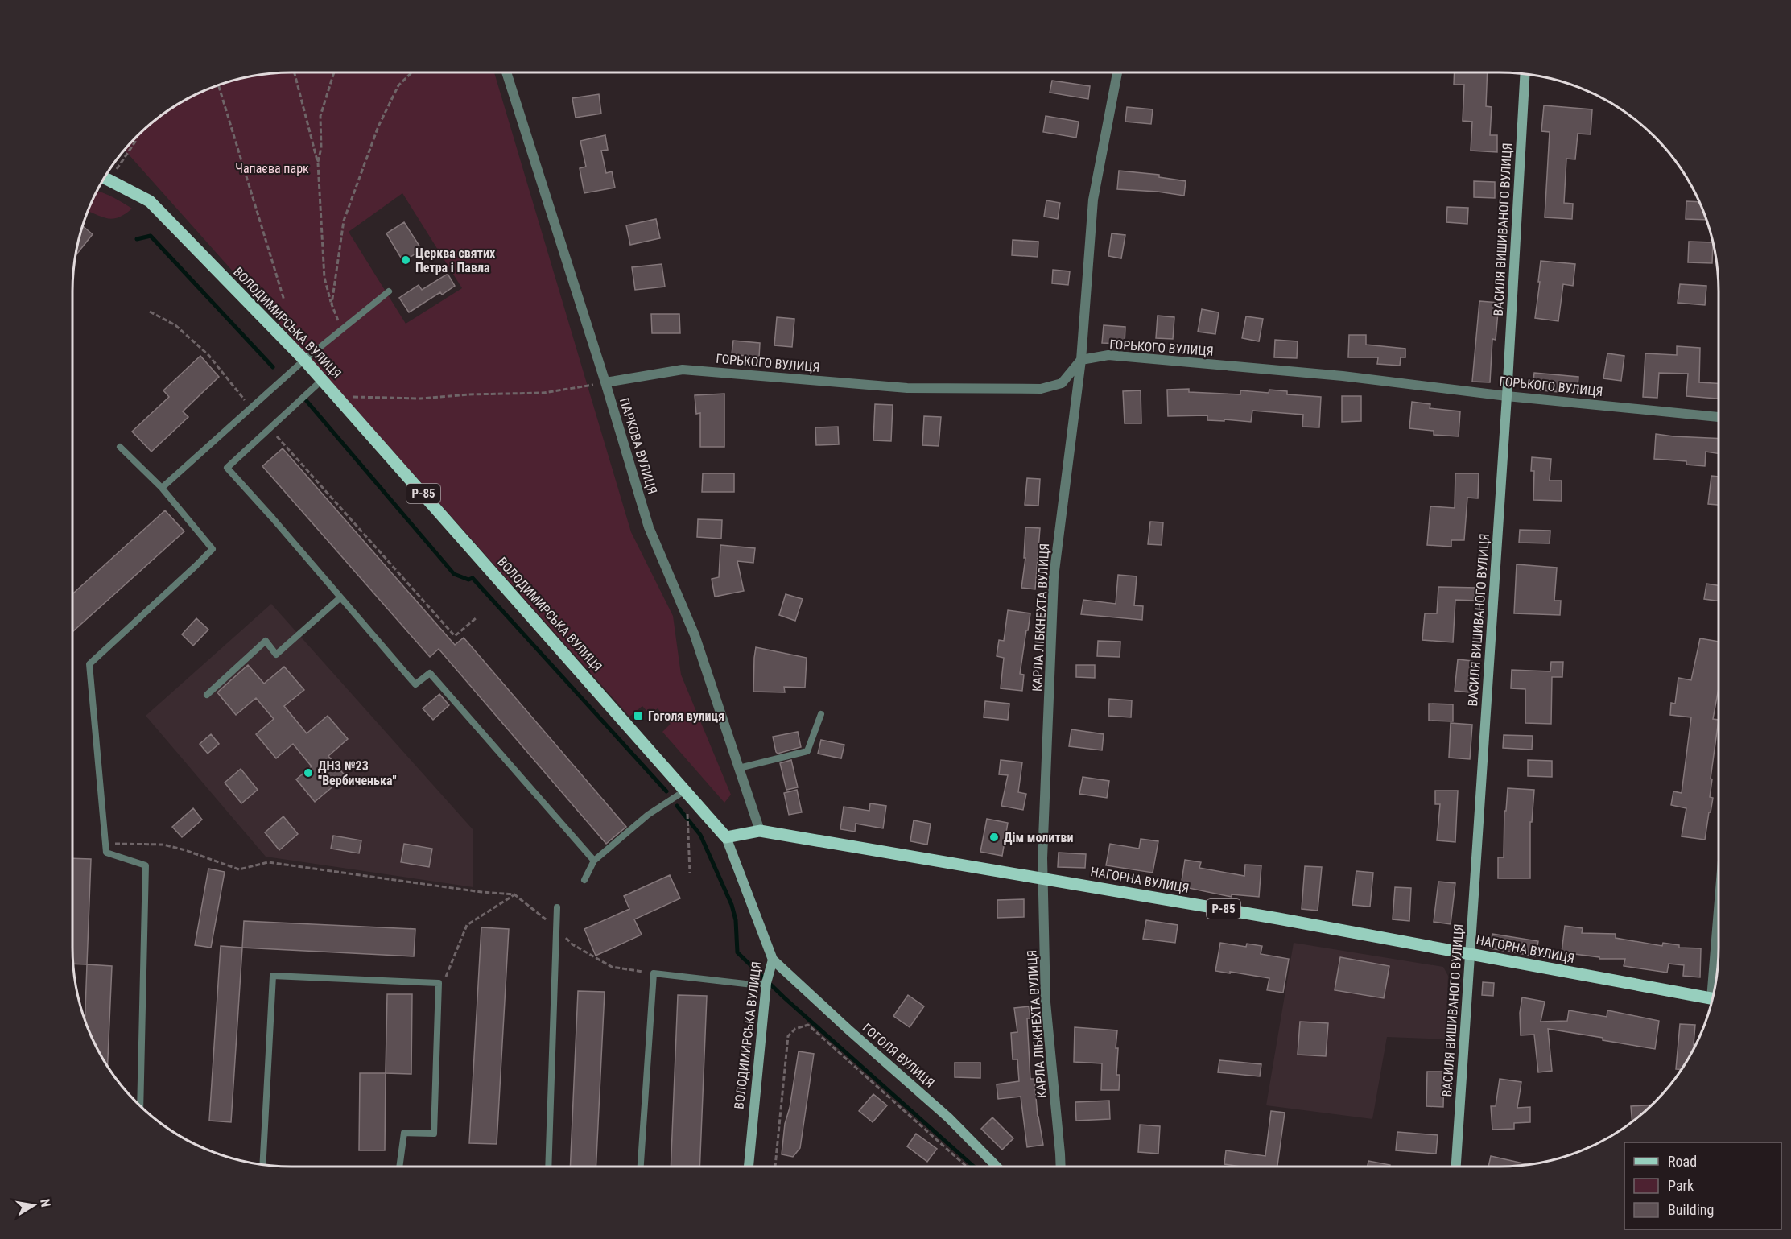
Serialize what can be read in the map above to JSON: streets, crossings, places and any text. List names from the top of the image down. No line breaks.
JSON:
{"streets":{"main road":["ВОЛОДИМИРСЬКА ВУЛИЦЯ","Р-85","НАГОРНА ВУЛИЦЯ"],"street":["ВАСИЛЯ ВИШИВАНОГО ВУЛИЦЯ","ГОРЬКОГО ВУЛИЦЯ","ПАРКОВА ВУЛИЦЯ","КАРЛА ЛІБКНЕХТА ВУЛИЦЯ","ГОГОЛЯ ВУЛИЦЯ"]},"crossings":[["ВАСИЛЯ ВИШИВАНОГО ВУЛИЦЯ","ГОРЬКОГО ВУЛИЦЯ"],["ВАСИЛЯ ВИШИВАНОГО ВУЛИЦЯ","НАГОРНА ВУЛИЦЯ"],["ВОЛОДИМИРСЬКА ВУЛИЦЯ","НАГОРНА ВУЛИЦЯ"],["ВОЛОДИМИРСЬКА ВУЛИЦЯ","ГОГОЛЯ ВУЛИЦЯ"],["ГОРЬКОГО ВУЛИЦЯ","ПАРКОВА ВУЛИЦЯ"],["ГОРЬКОГО ВУЛИЦЯ","КАРЛА ЛІБКНЕХТА ВУЛИЦЯ"],["ПАРКОВА ВУЛИЦЯ","НАГОРНА ВУЛИЦЯ"],["КАРЛА ЛІБКНЕХТА ВУЛИЦЯ","НАГОРНА ВУЛИЦЯ"]],"parks":["Чапаєва парк"],"places":{"other":["Церква святих Петра і Павла","ДНЗ №23 \"Вербиченька\"","Дім молитви"],"transit":["Гоголя вулиця"]},"legend":["Road","Park","Building"],"north":"right"}
